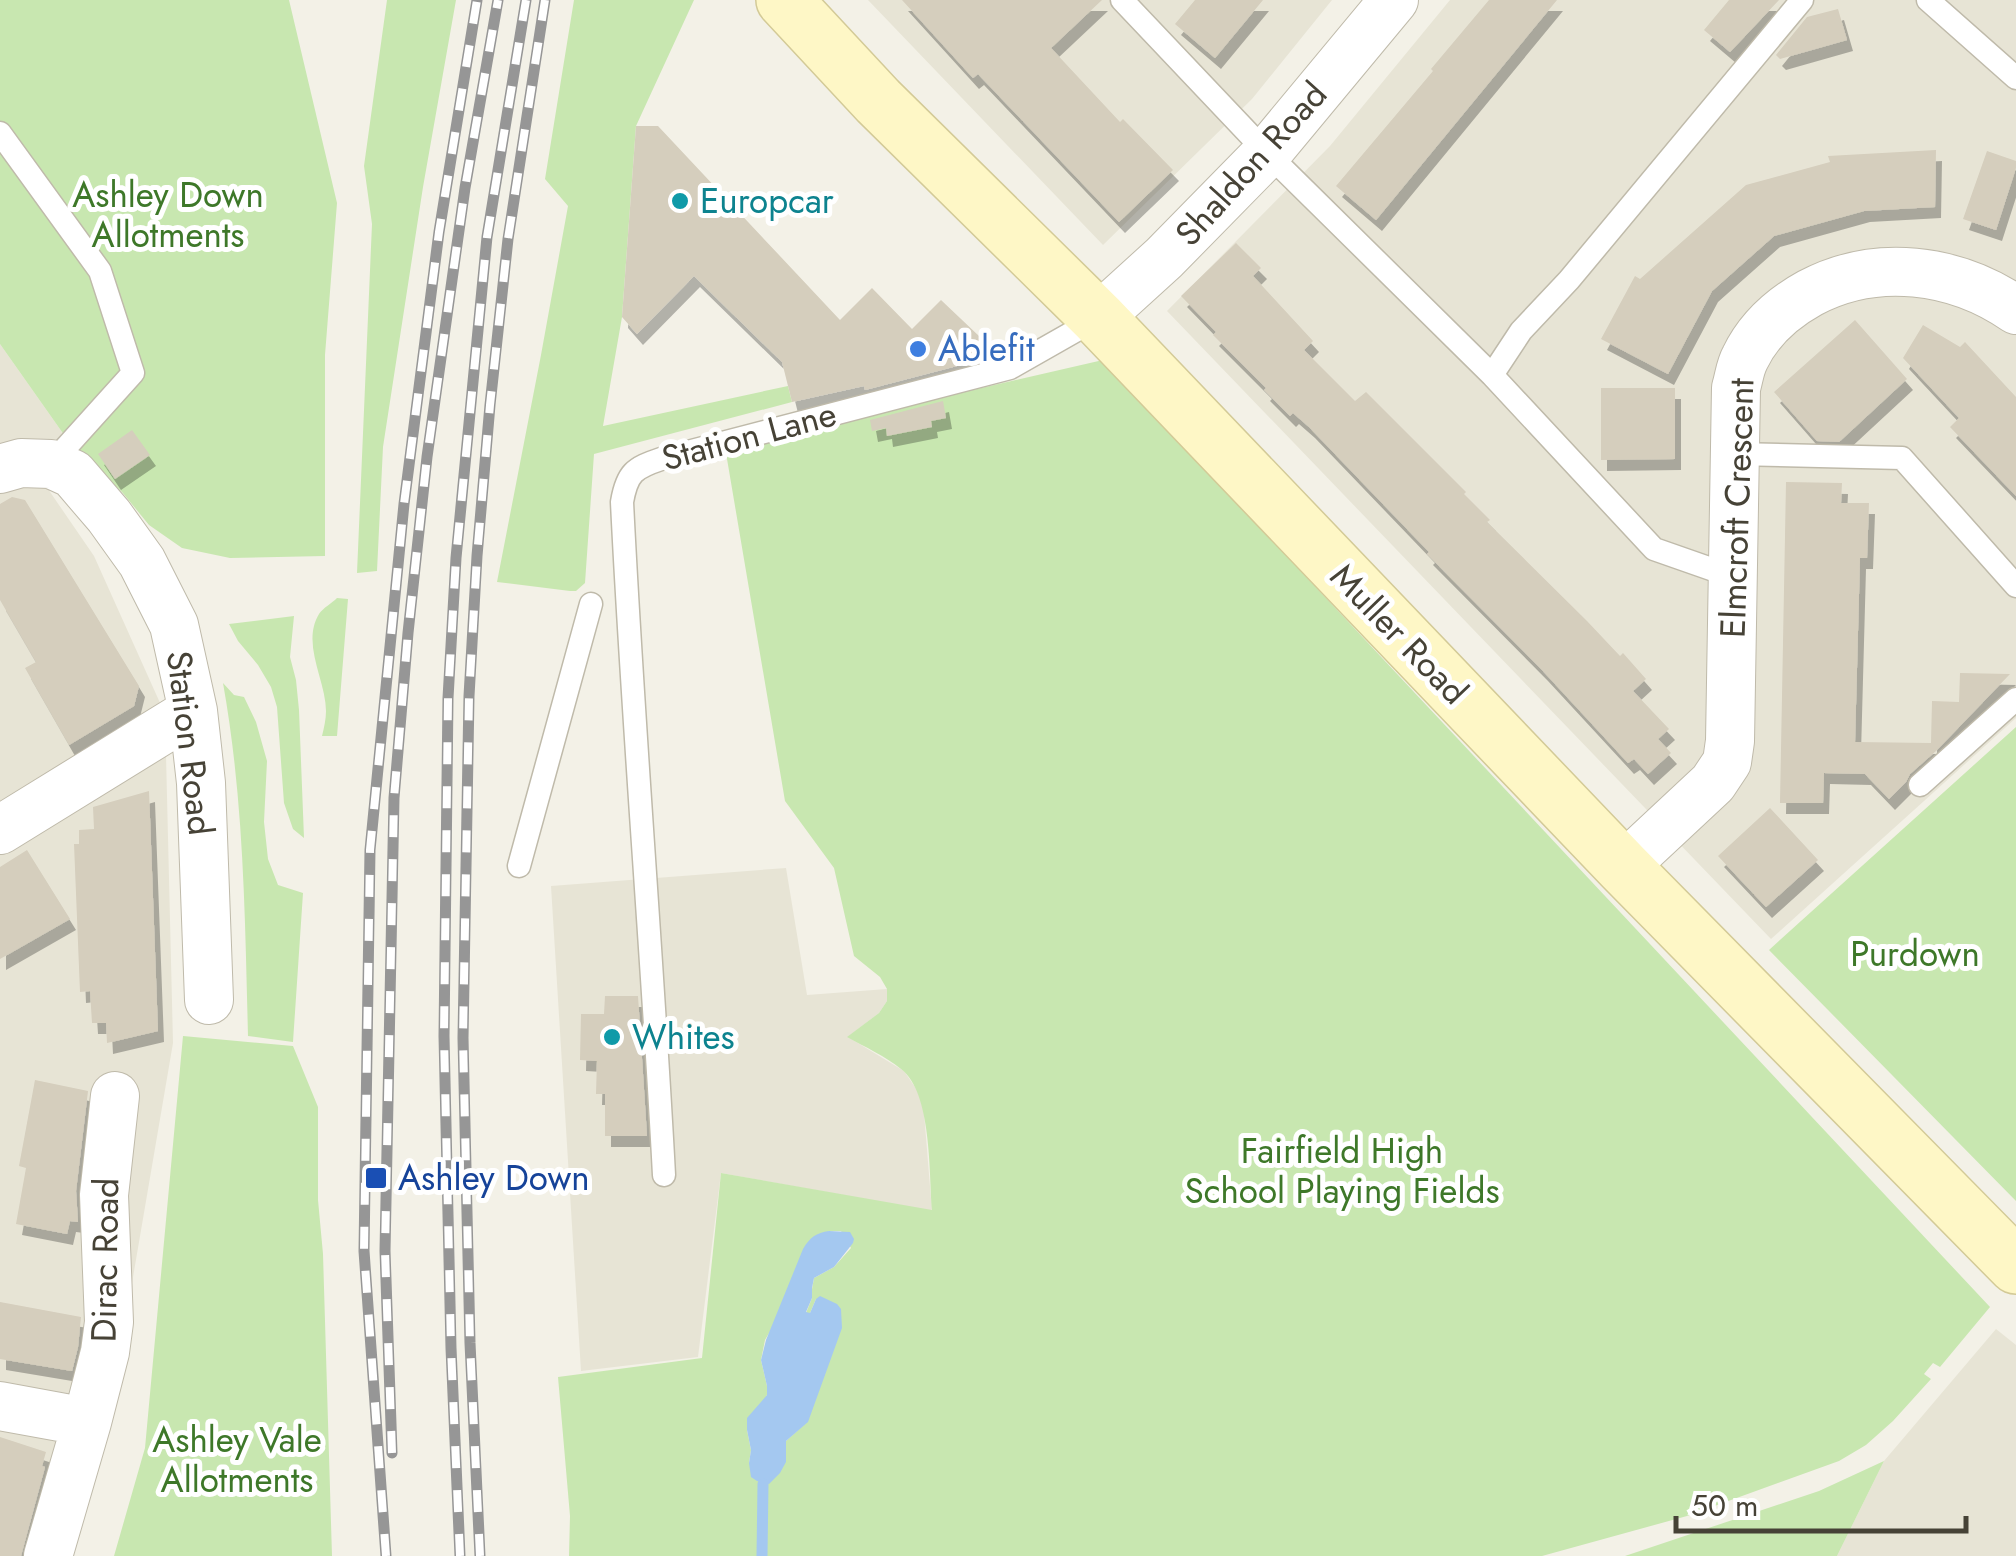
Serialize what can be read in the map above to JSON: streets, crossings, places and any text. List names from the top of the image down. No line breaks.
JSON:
{"streets":{"main road":["Muller Road"],"street":["Shaldon Road","Elmcroft Crescent","Station Road","Dirac Road"],"lane":["Station Lane"]},"crossings":[["Shaldon Road","Station Lane"],["Shaldon Road","Muller Road"],["Station Lane","Muller Road"],["Elmcroft Crescent","Muller Road"]],"parks":["Ashley Down Allotments","Purdown","Fairfield High School Playing Fields","Ashley Vale Allotments"],"places":{"other":["Europcar","Ablefit","Whites"],"transit":["Ashley Down"]},"scale_bar":"50 m"}
